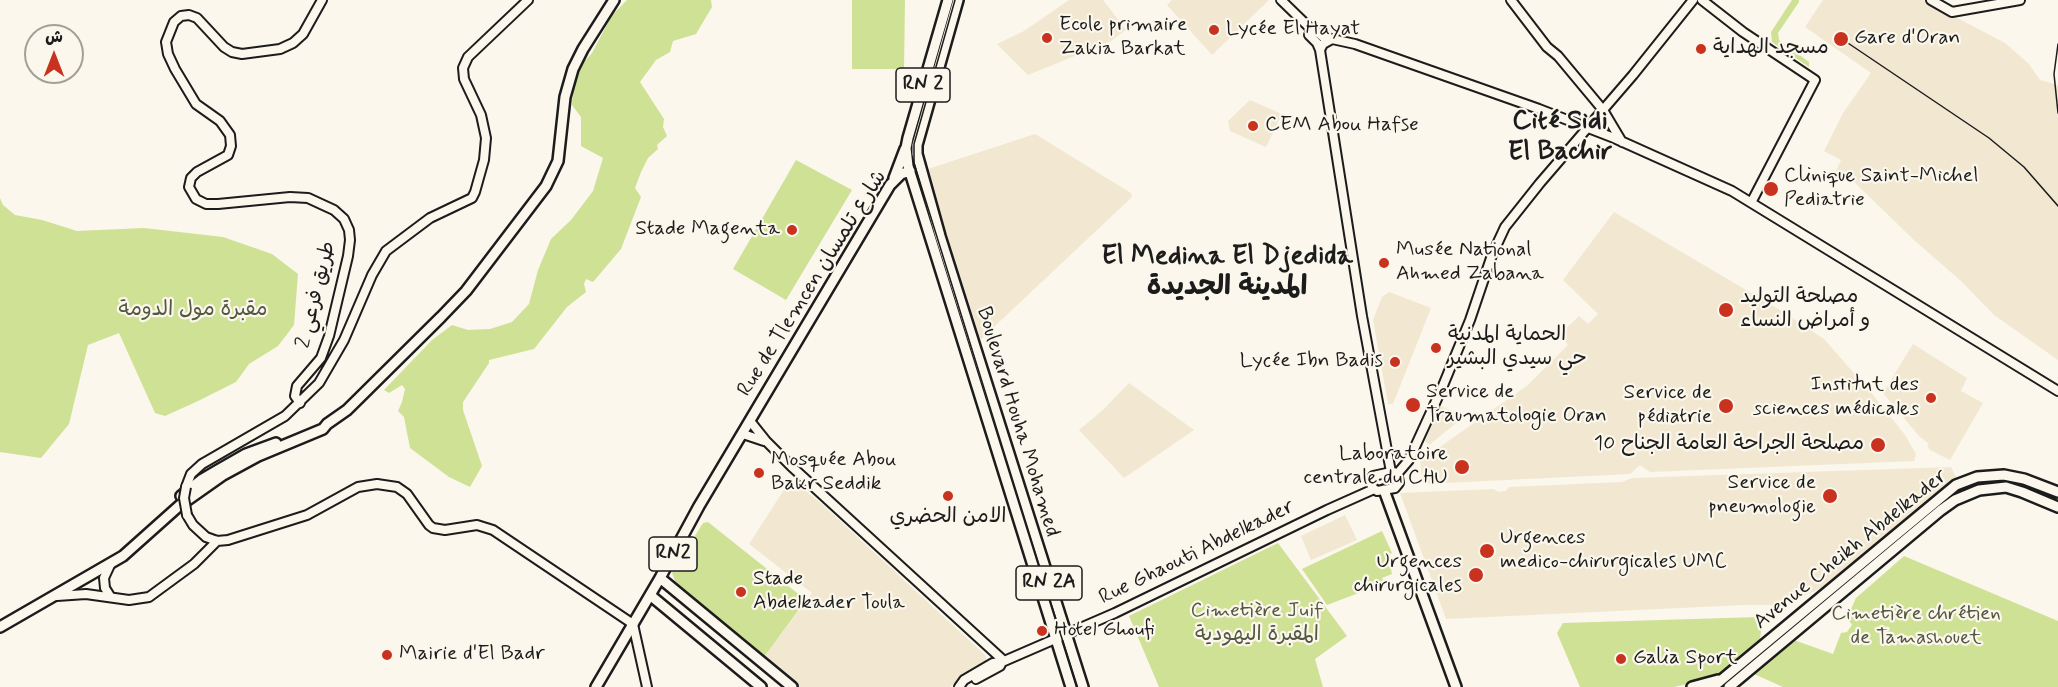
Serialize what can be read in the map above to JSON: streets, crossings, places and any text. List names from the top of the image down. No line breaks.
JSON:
{"streets":{"main road":["RN 2","Rue de Tlemcen شارع تلمسان","طريق فرعي 2","Boulevard Houha Mohamed","Avenue Cheikh Abdelkader","Rue Ghaouti Abdelkader","RN2","RN 2A"]},"crossings":[["RN 2","Rue de Tlemcen شارع تلمسان"],["RN 2","Boulevard Houha Mohamed"],["Rue de Tlemcen شارع تلمسان","Boulevard Houha Mohamed"],["Rue de Tlemcen شارع تلمسان","RN2"],["Boulevard Houha Mohamed","Rue Ghaouti Abdelkader"]],"districts":["Cité Sidi El Bachir","El Medina El Djedida المدينة الجديدة"],"parks":["مقبرة مول الدومة","Cimetière Juif المقبرة اليهودية","Cimetière chrétien de Tamashouet"],"places":["Lycée El Hayat","Ecole primaire Zakia Barkat","Gare d'Oran","مسجد الهداية","CEM Abou Hafse","Clinique Saint-Michel Pediatrie","Stade Magenta","Musée National Ahmed Zabana","مصلحة التوليد و أمراض النساء","الحماية المدنية حي سيدي البشير","Lycée Ibn Badis","Institut des sciences médicales","Service de Traumatologie Oran","Service de pédiatrie","مصلحة الجراحة العامة الجناح 10","Laboratoire centrale du CHU","Mosquée Abou Bakr Seddik","الامن الحضري","Service de pneumologie","Urgences medico-chirurgicales UMC","Urgences chirurgicales","Stade Abdelkader Toula","Hotel Ghoufi","Mairie d'El Badr","Galia Sport"],"north":"top"}
